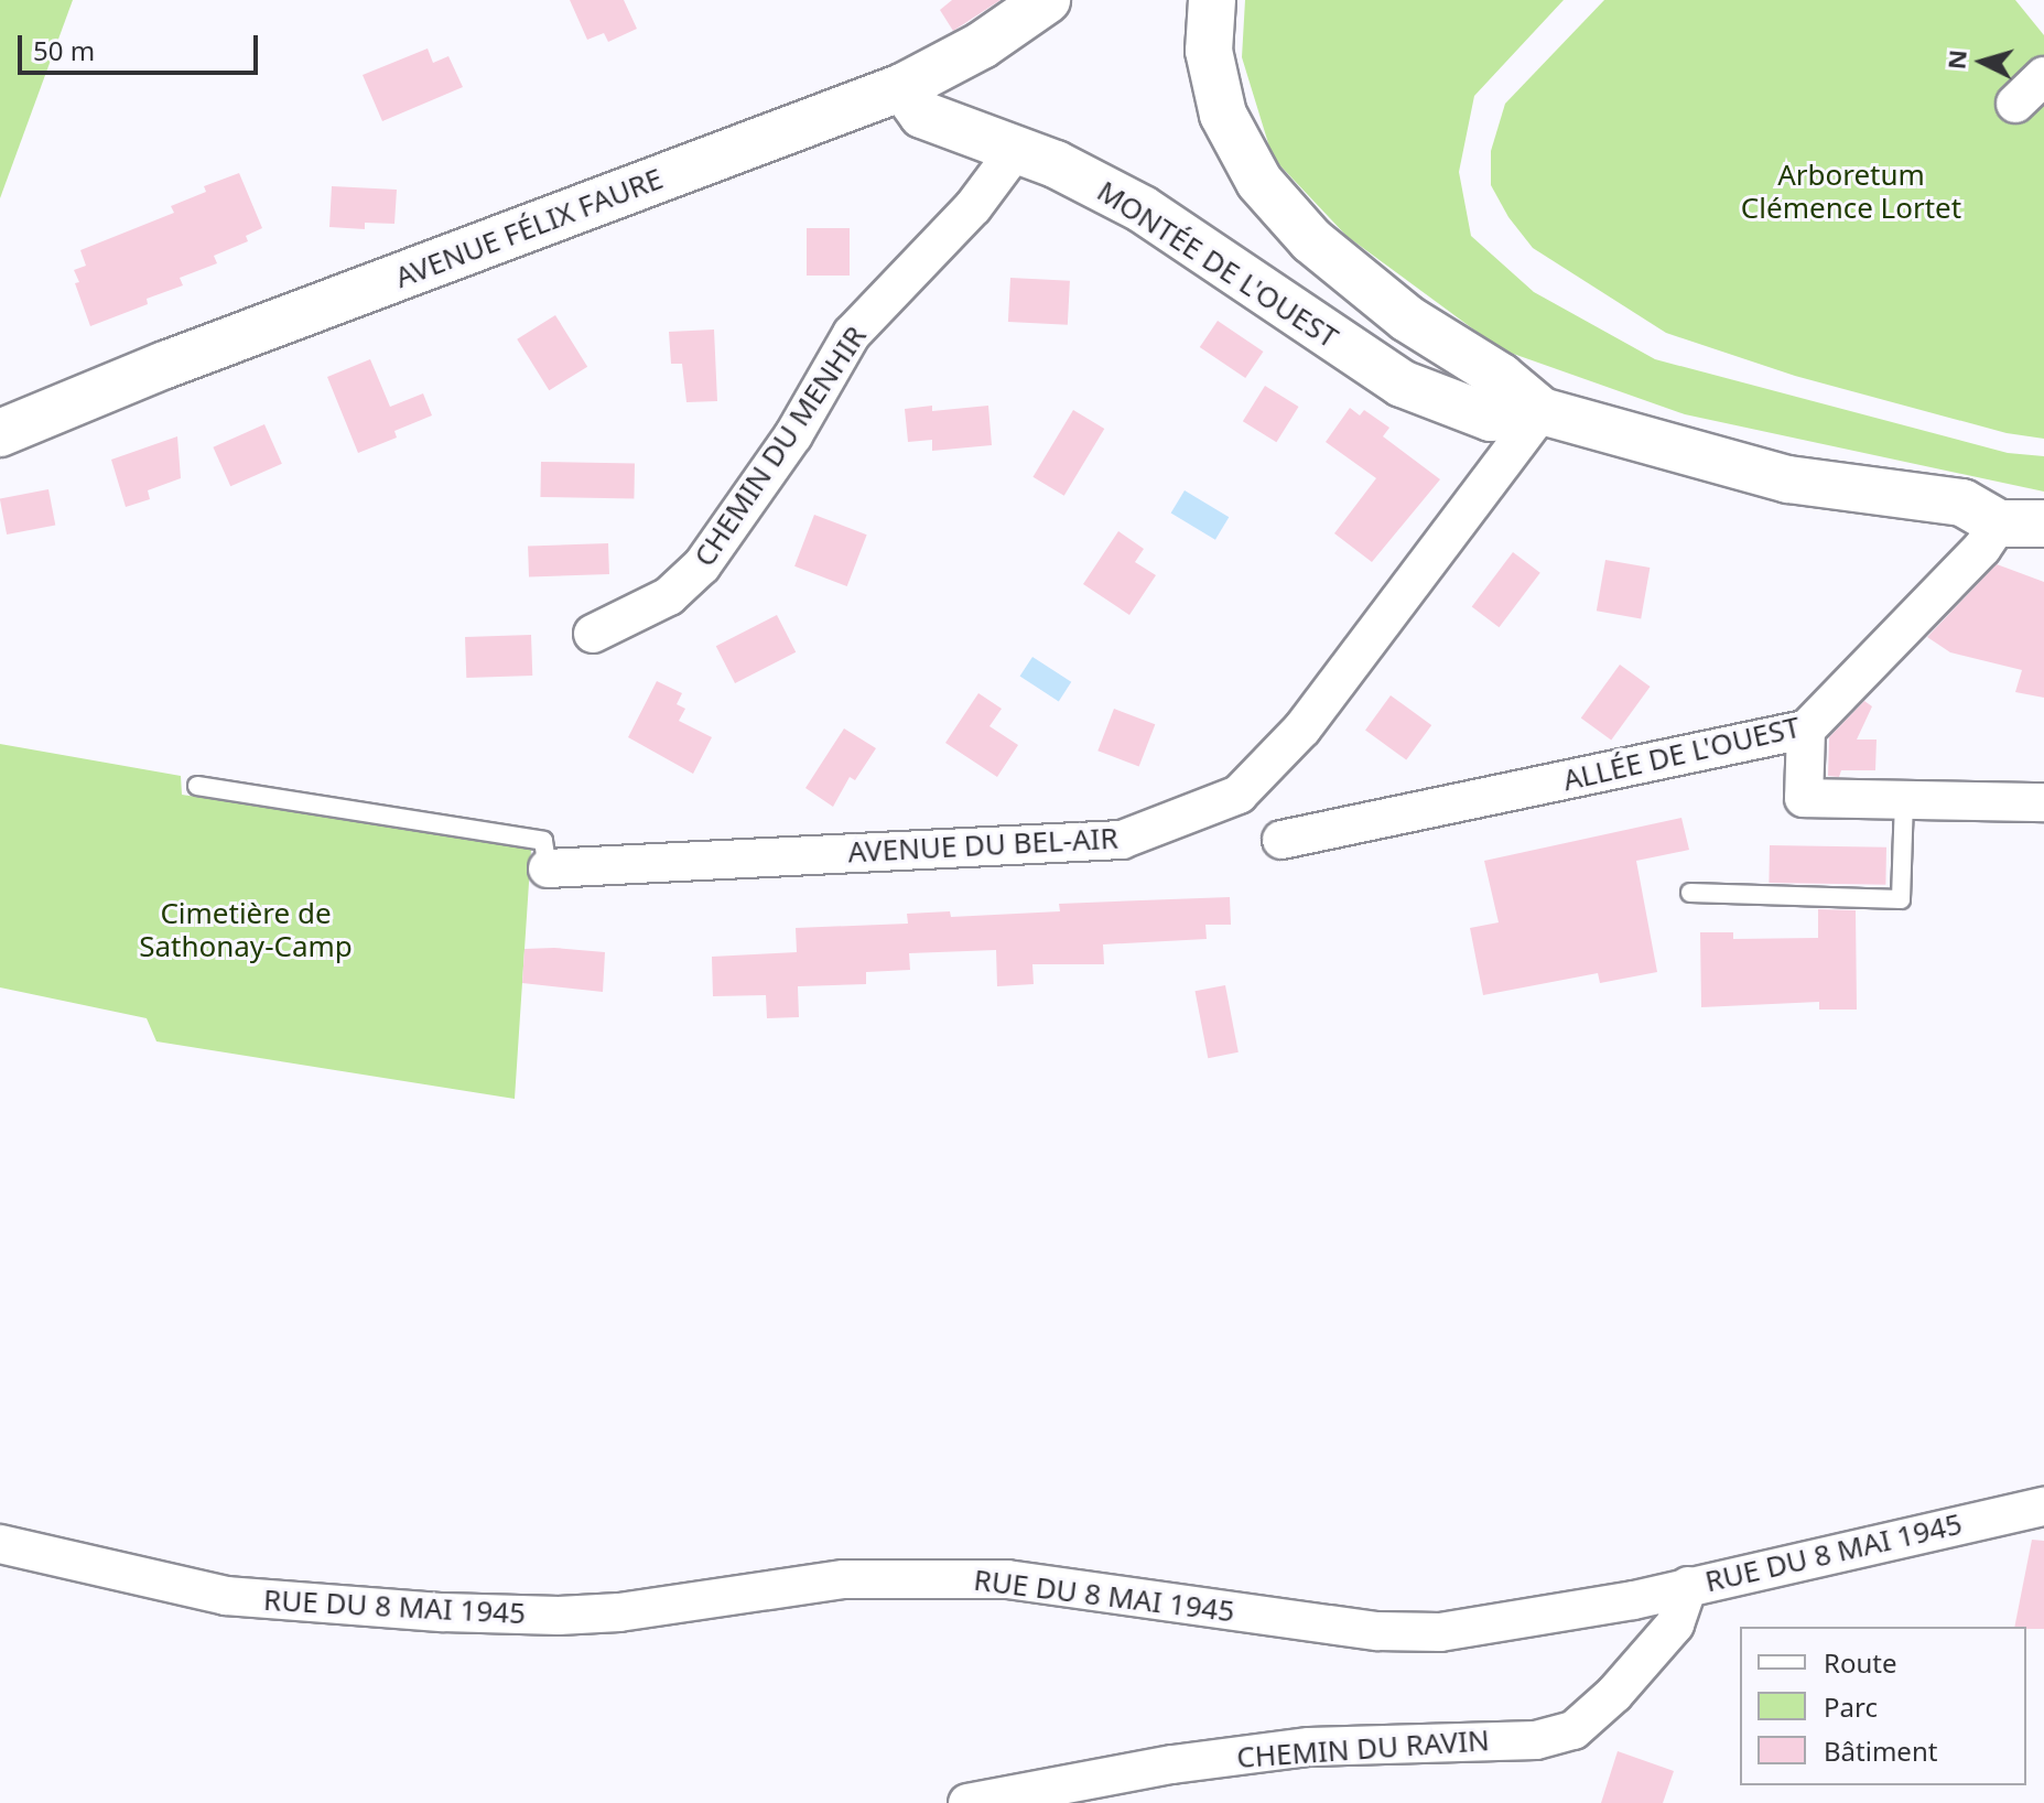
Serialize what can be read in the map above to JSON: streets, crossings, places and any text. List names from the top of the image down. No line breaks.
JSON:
{"streets":{"street":["AVENUE FÉLIX FAURE","MONTÉE DE L'OUEST","CHEMIN DU MENHIR","ALLÉE DE L'OUEST","AVENUE DU BEL-AIR","RUE DU 8 MAI 1945","CHEMIN DU RAVIN"]},"crossings":[["AVENUE FÉLIX FAURE","MONTÉE DE L'OUEST"],["MONTÉE DE L'OUEST","CHEMIN DU MENHIR"],["MONTÉE DE L'OUEST","AVENUE DU BEL-AIR"],["RUE DU 8 MAI 1945","CHEMIN DU RAVIN"]],"parks":["Arboretum Clémence Lortet","Cimetière de Sathonay-Camp"],"legend":["Route","Parc","Bâtiment"],"scale_bar":"50 m","north":"left"}
